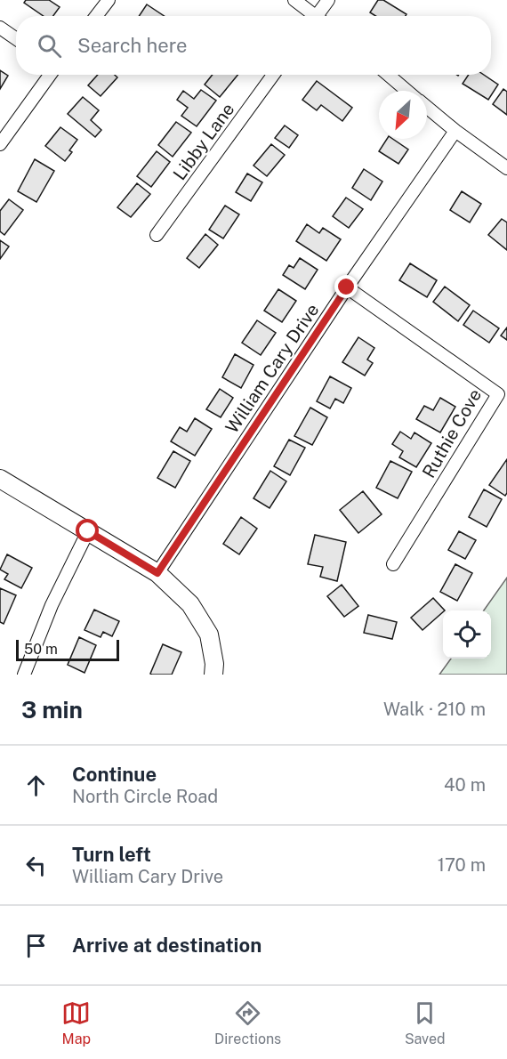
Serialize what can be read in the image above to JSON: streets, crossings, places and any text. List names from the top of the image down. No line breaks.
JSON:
{"streets":{"street":["Libby Lane","William Cary Drive","Ruthie Cove"]},"crossings":[["William Cary Drive","Ruthie Cove"]],"scale_bar":"50 m","north":"bottom left","page":{"search":"Search here","scale":"50 m","heading":["3 min","Walk · 210 m"],"list":[["Continue","North Circle Road","40 m"],["Turn left","William Cary Drive","170 m"],"Arrive at destination"],"nav":["Map","Directions","Saved"]}}
